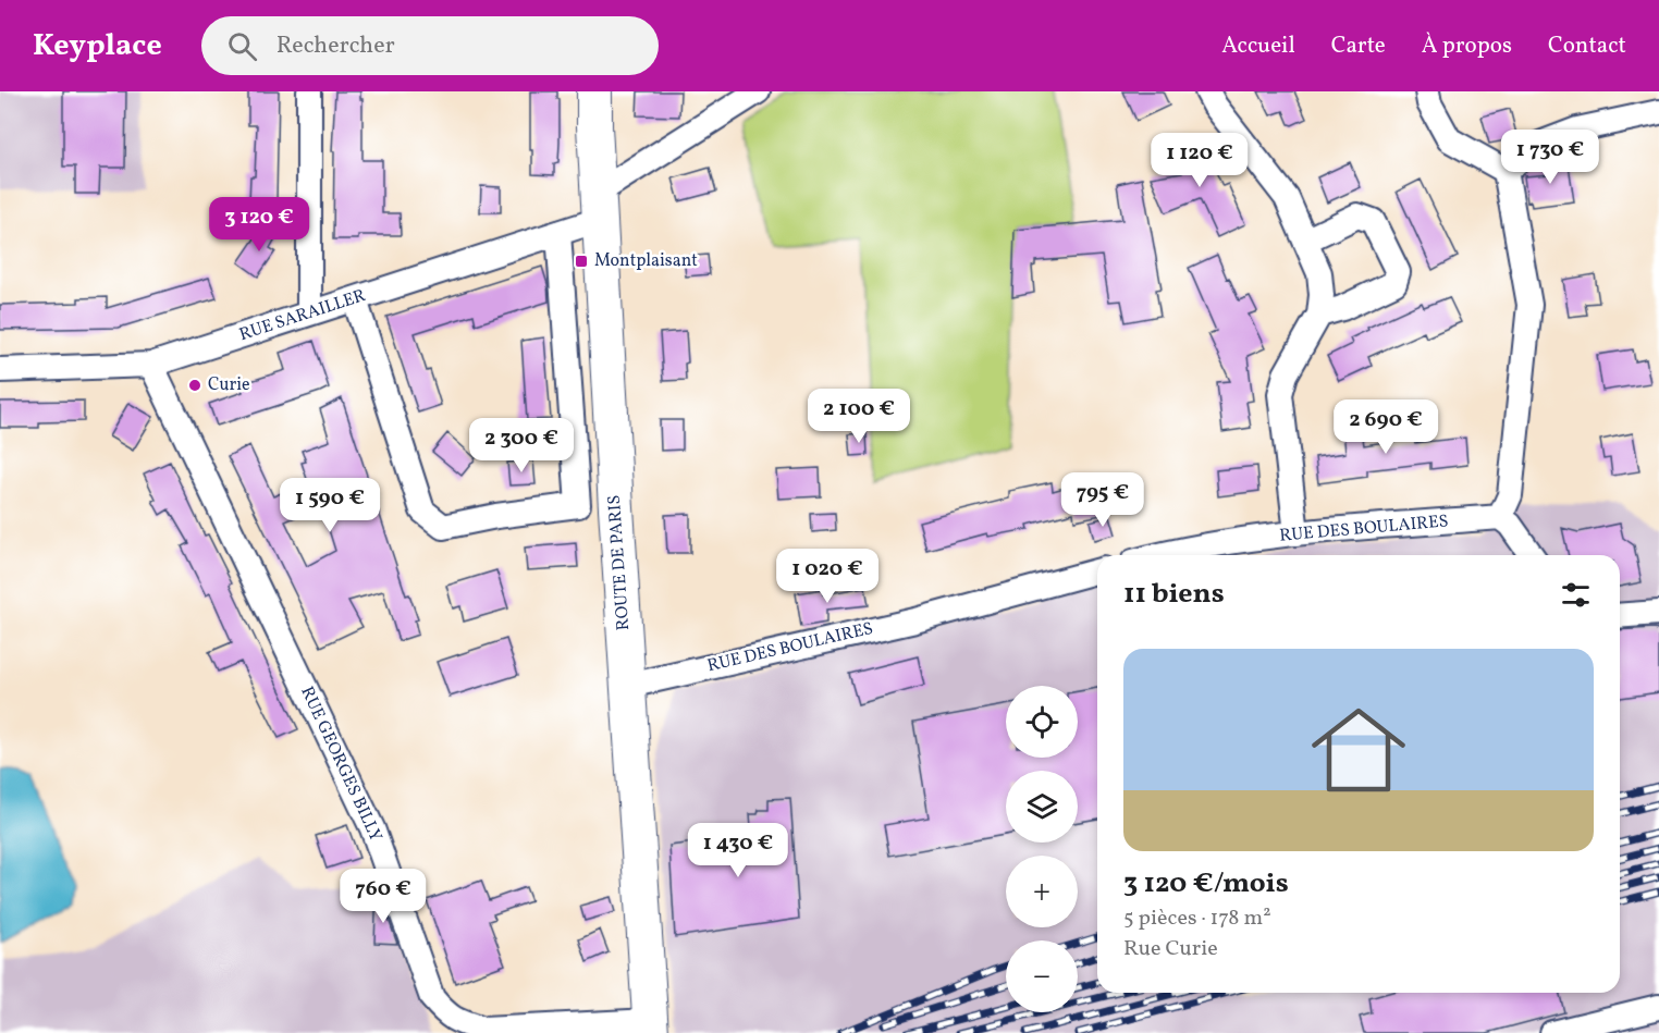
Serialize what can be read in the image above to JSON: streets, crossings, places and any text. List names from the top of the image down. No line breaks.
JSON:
{"streets":{"main road":["ROUTE DE PARIS"],"street":["RUE SARAILLER","RUE DES BOULAIRES","RUE GEORGES BILLY"]},"crossings":[["RUE SARAILLER","ROUTE DE PARIS"],["RUE SARAILLER","RUE GEORGES BILLY"],["RUE DES BOULAIRES","ROUTE DE PARIS"],["ROUTE DE PARIS","RUE GEORGES BILLY"]],"places":{"transit":["Montplaisant"],"other":["Curie"]},"page":{"header":"Keyplace","search":"Rechercher","nav":["Accueil","Carte","À propos","Contact"],"price":["1 730 €","1 120 €","3 120 €","2 100 €","2 690 €","2 300 €","795 €","1 590 €","1 020 €","1 430 €","760 €"],"heading":"11 biens","list":[{"name":"3 120 €/mois","note":"5 pièces · 178 m² · Rue Curie"}],"map_buttons":["+","−"]}}
